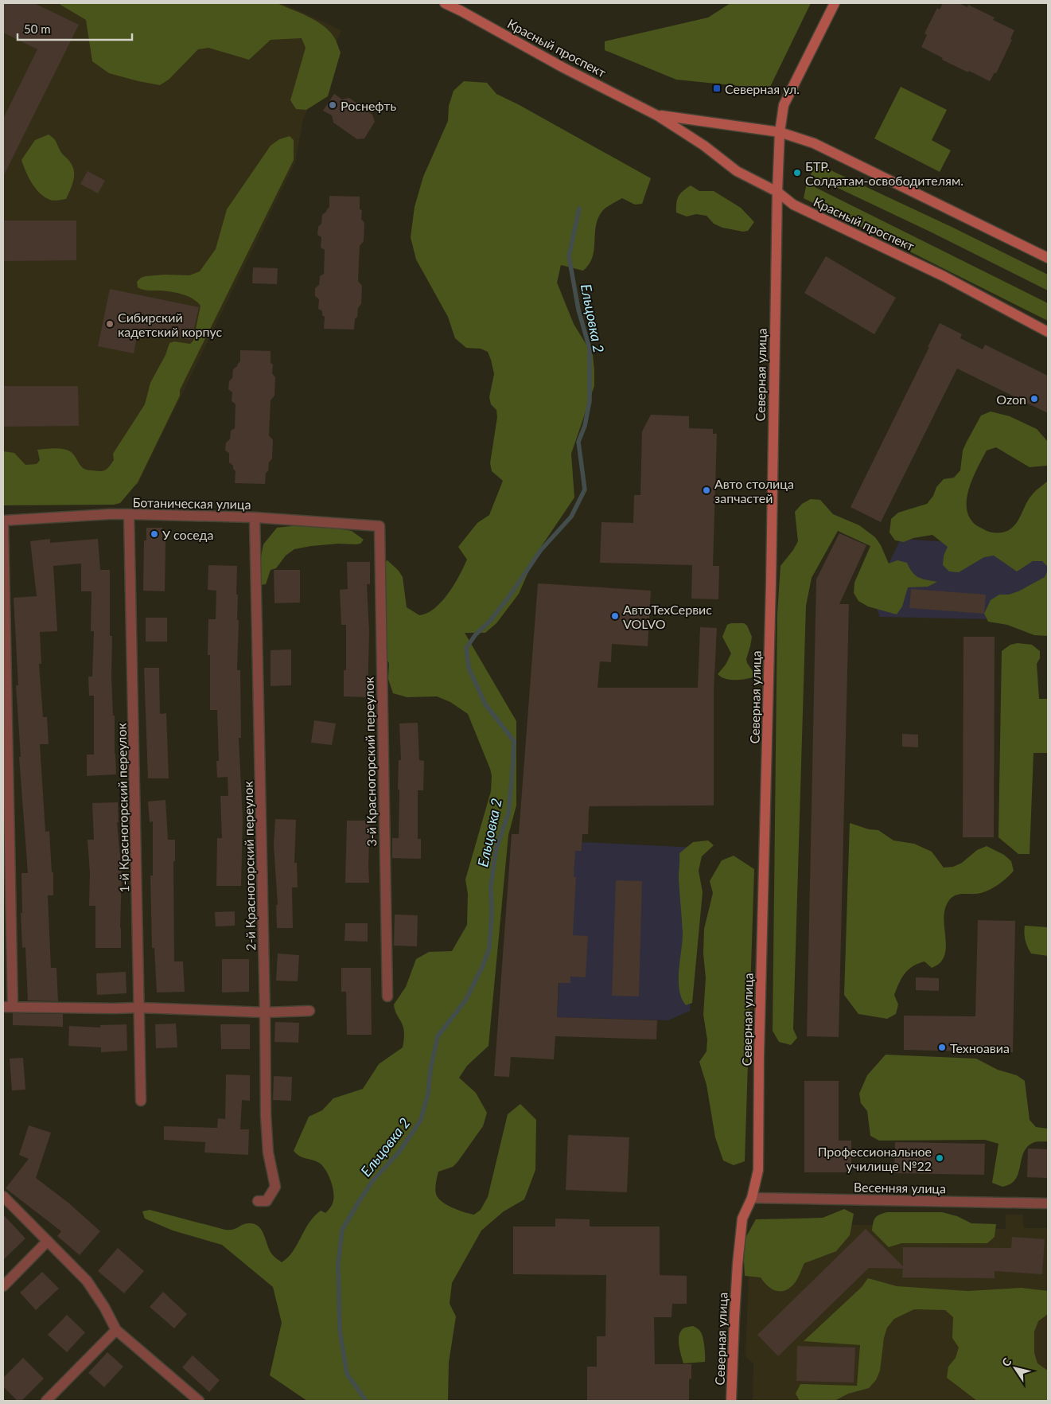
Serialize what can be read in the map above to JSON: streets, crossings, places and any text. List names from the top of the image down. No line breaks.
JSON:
{"streets":{"main road":["Красный проспект","Северная улица"],"street":["Ботаническая улица","3-й Красногорский переулок","1-й Красногорский переулок","2-й Красногорский переулок","Весенняя улица"]},"crossings":[["Красный проспект","Северная улица"],["Северная улица","Весенняя улица"],["Ботаническая улица","3-й Красногорский переулок"],["Ботаническая улица","1-й Красногорский переулок"],["Ботаническая улица","2-й Красногорский переулок"]],"water":["Ельцовка 2"],"places":{"transit":["Северная ул."],"other":["Роснефть","БТР. Солдатам-освободителям.","Сибирский кадетский корпус","Ozon","Авто столица запчастей","У соседа","АвтоТехСервис VOLVO","Техноавиа","Профессиональное училище №22"]},"scale_bar":"50 m","north":"top left"}
